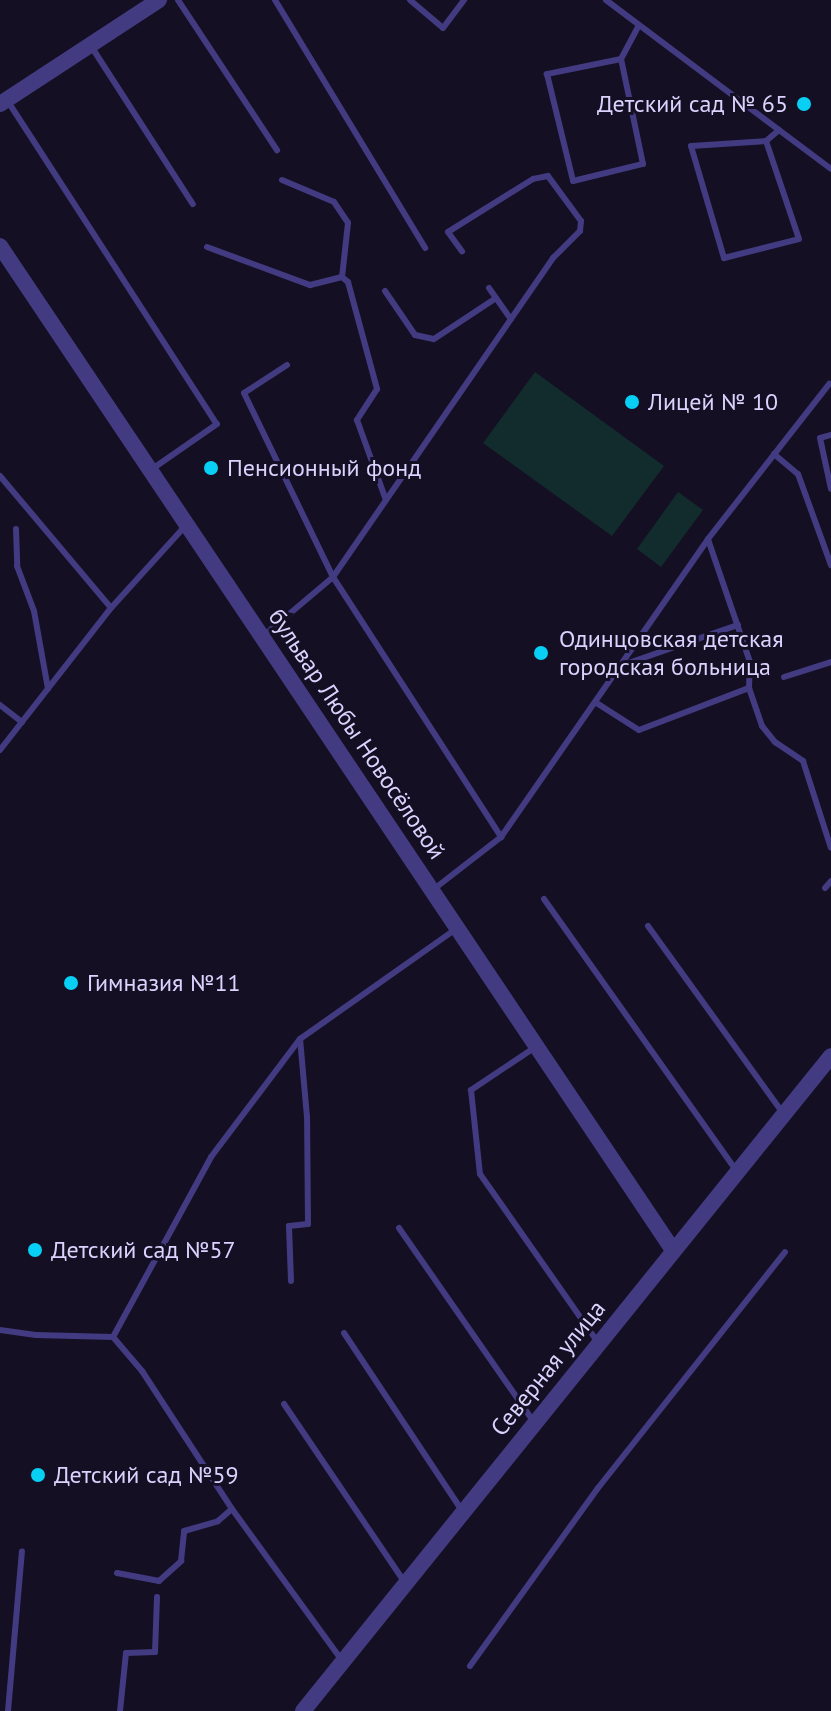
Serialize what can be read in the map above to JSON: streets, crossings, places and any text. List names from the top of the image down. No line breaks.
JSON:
{"streets":{"street":["бульвар Любы Новосёловой","Северная улица"]},"crossings":[["бульвар Любы Новосёловой","Северная улица"]],"places":["Детский сад № 65","Лицей № 10","Пенсионный фонд","Одинцовская детская городская больница","Гимназия №11","Детский сад №57","Детский сад №59"]}
